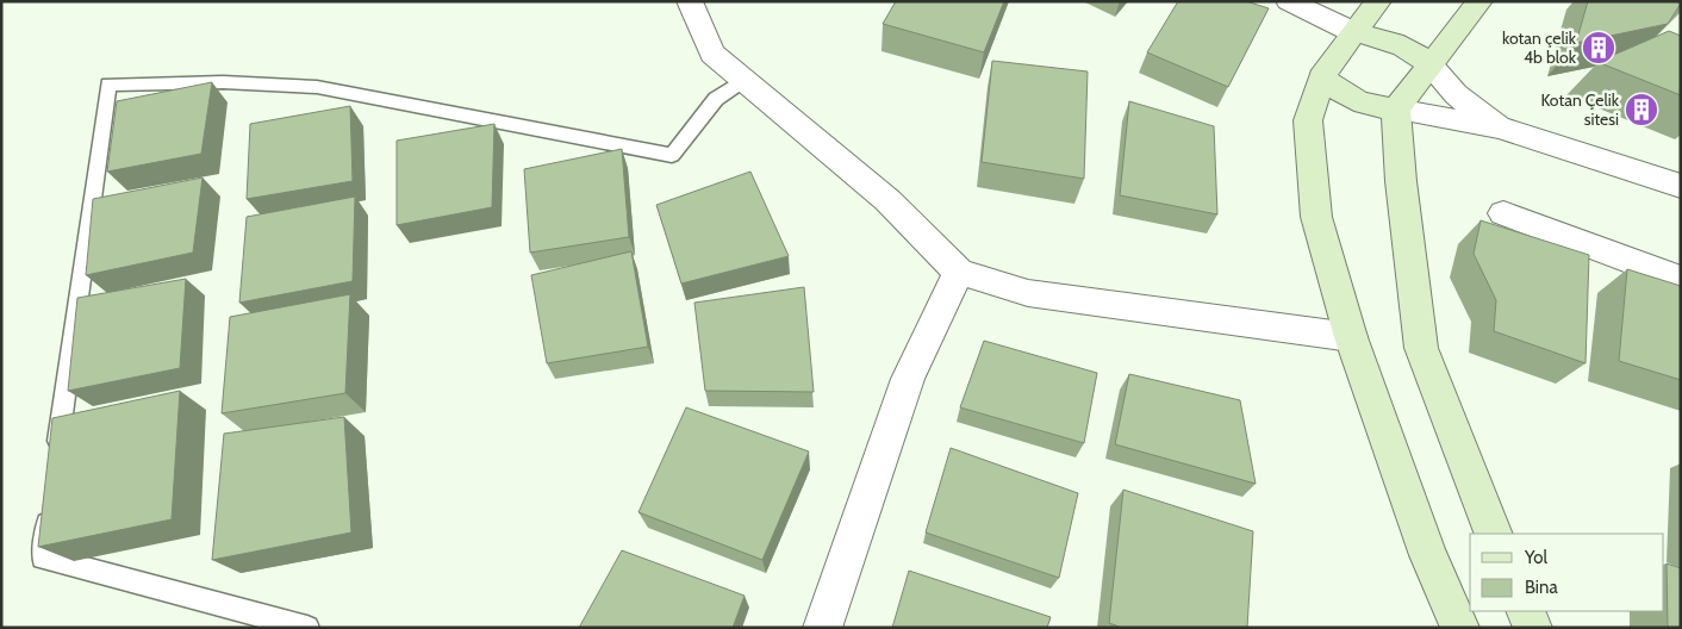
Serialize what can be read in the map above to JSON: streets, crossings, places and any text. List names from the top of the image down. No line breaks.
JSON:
{"places":{"building":["kotan çelik 4b blok","Kotan Çelik sitesi"]},"legend":["Yol","Bina"]}
